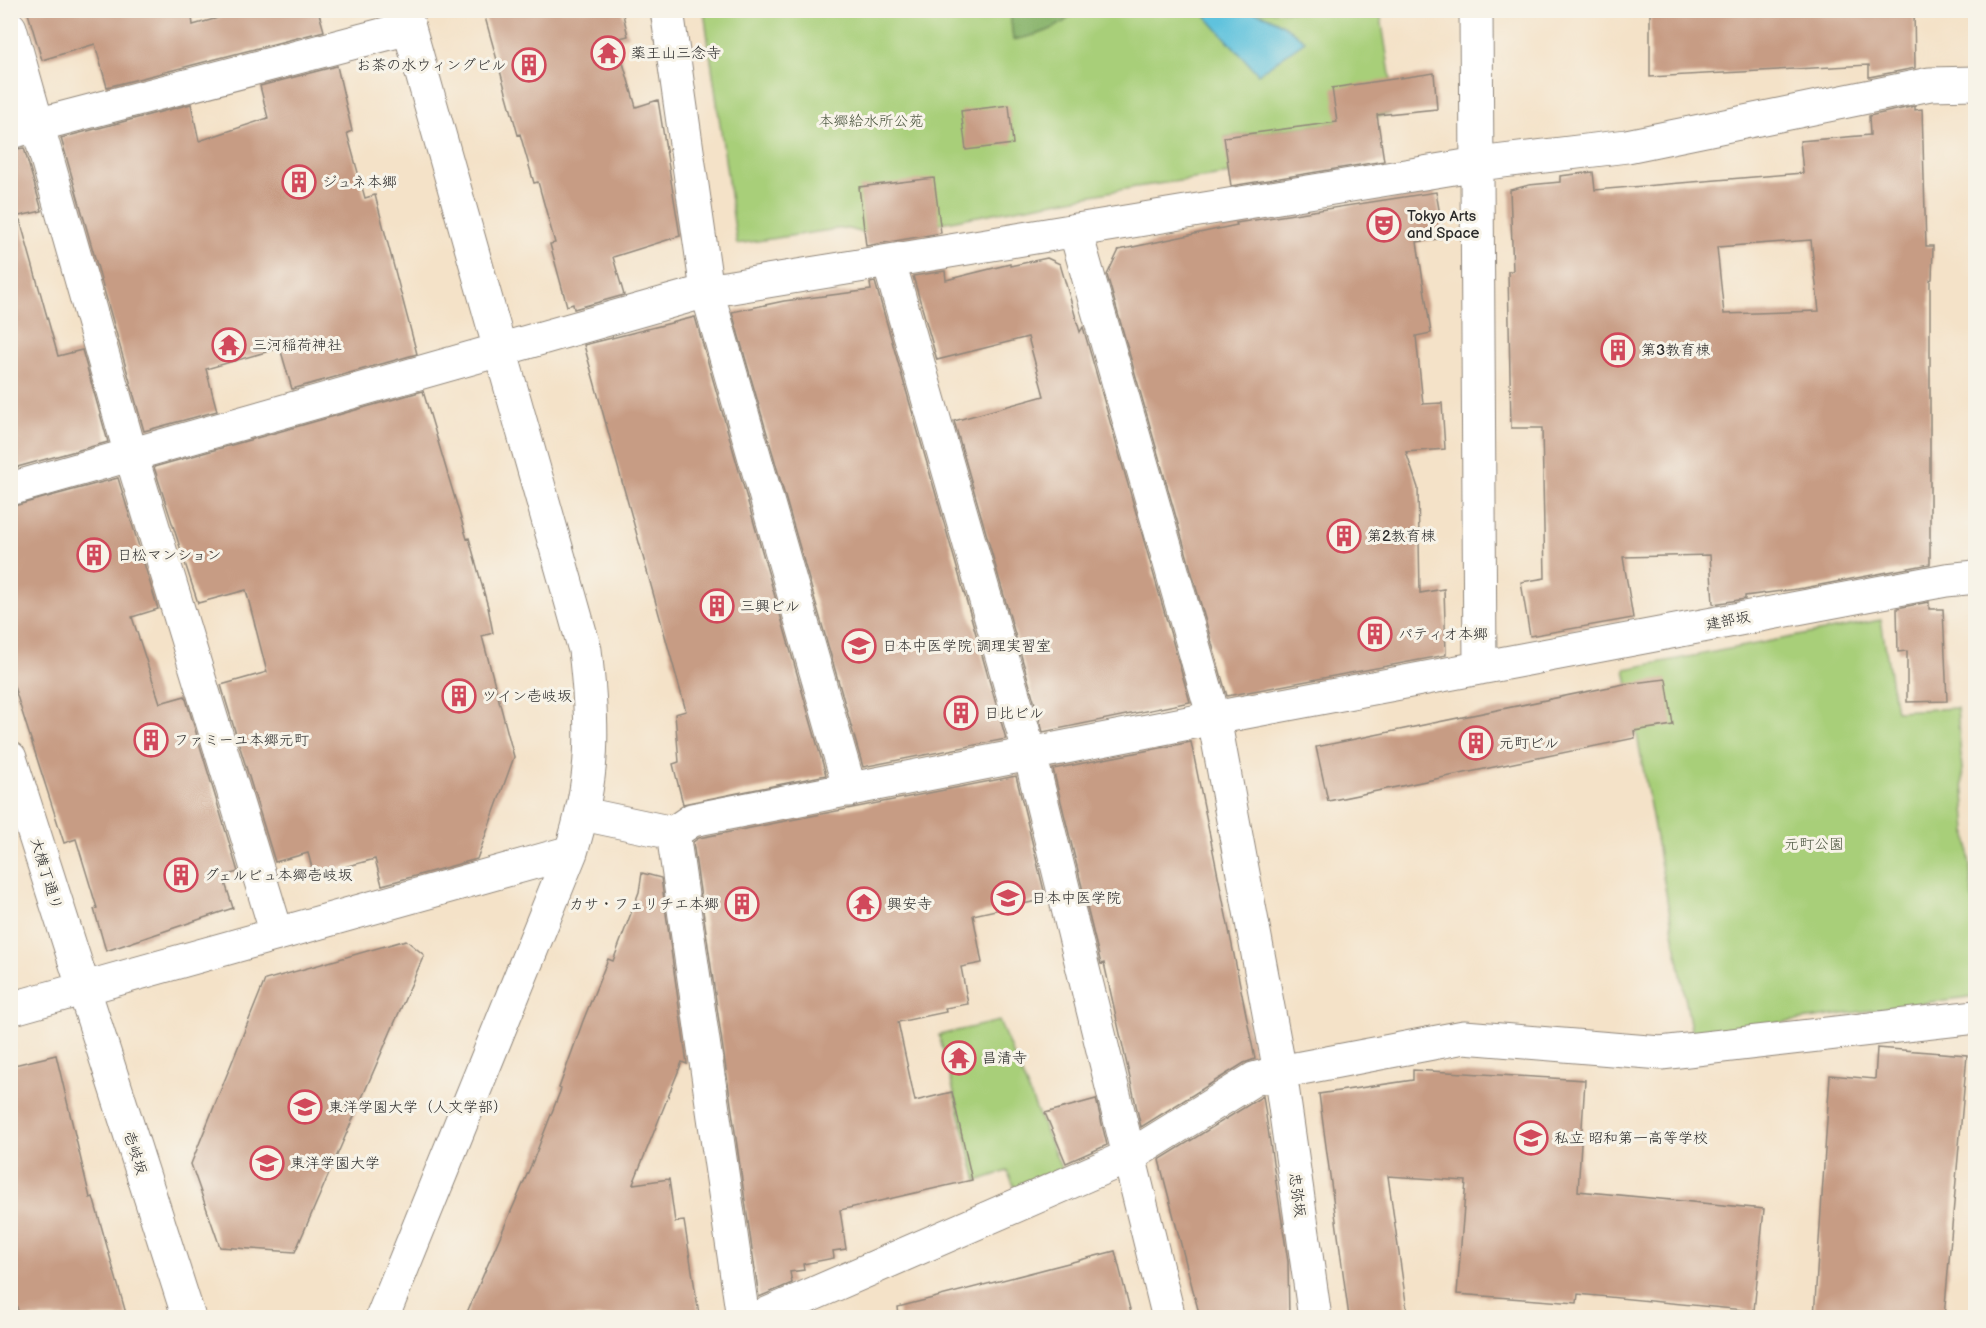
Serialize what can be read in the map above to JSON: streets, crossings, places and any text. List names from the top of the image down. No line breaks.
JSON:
{"streets":{"street":["建部坂","大横丁通り","壱岐坂","忠弥坂"]},"crossings":[["建部坂","忠弥坂"],["大横丁通り","壱岐坂"]],"parks":["本郷給水所公苑","元町公園"],"places":{"temple":["薬王山三念寺","三河稲荷神社","興安寺","昌清寺"],"building":["お茶の水ウィングビル","ジュネ本郷","第3教育棟","第2教育棟","日松マンション","三興ビル","パティオ本郷","ツイン壱岐坂","日比ビル","ファミーユ本郷元町","元町ビル","グェルビュ本郷壱岐坂","カサ・フェリチエ本郷"],"theatre":["Tokyo Arts and Space"],"school or university":["日本中医学院 調理実習室","日本中医学院","東洋学園大学（人文学部）","私立 昭和第一高等学校","東洋学園大学"]}}
